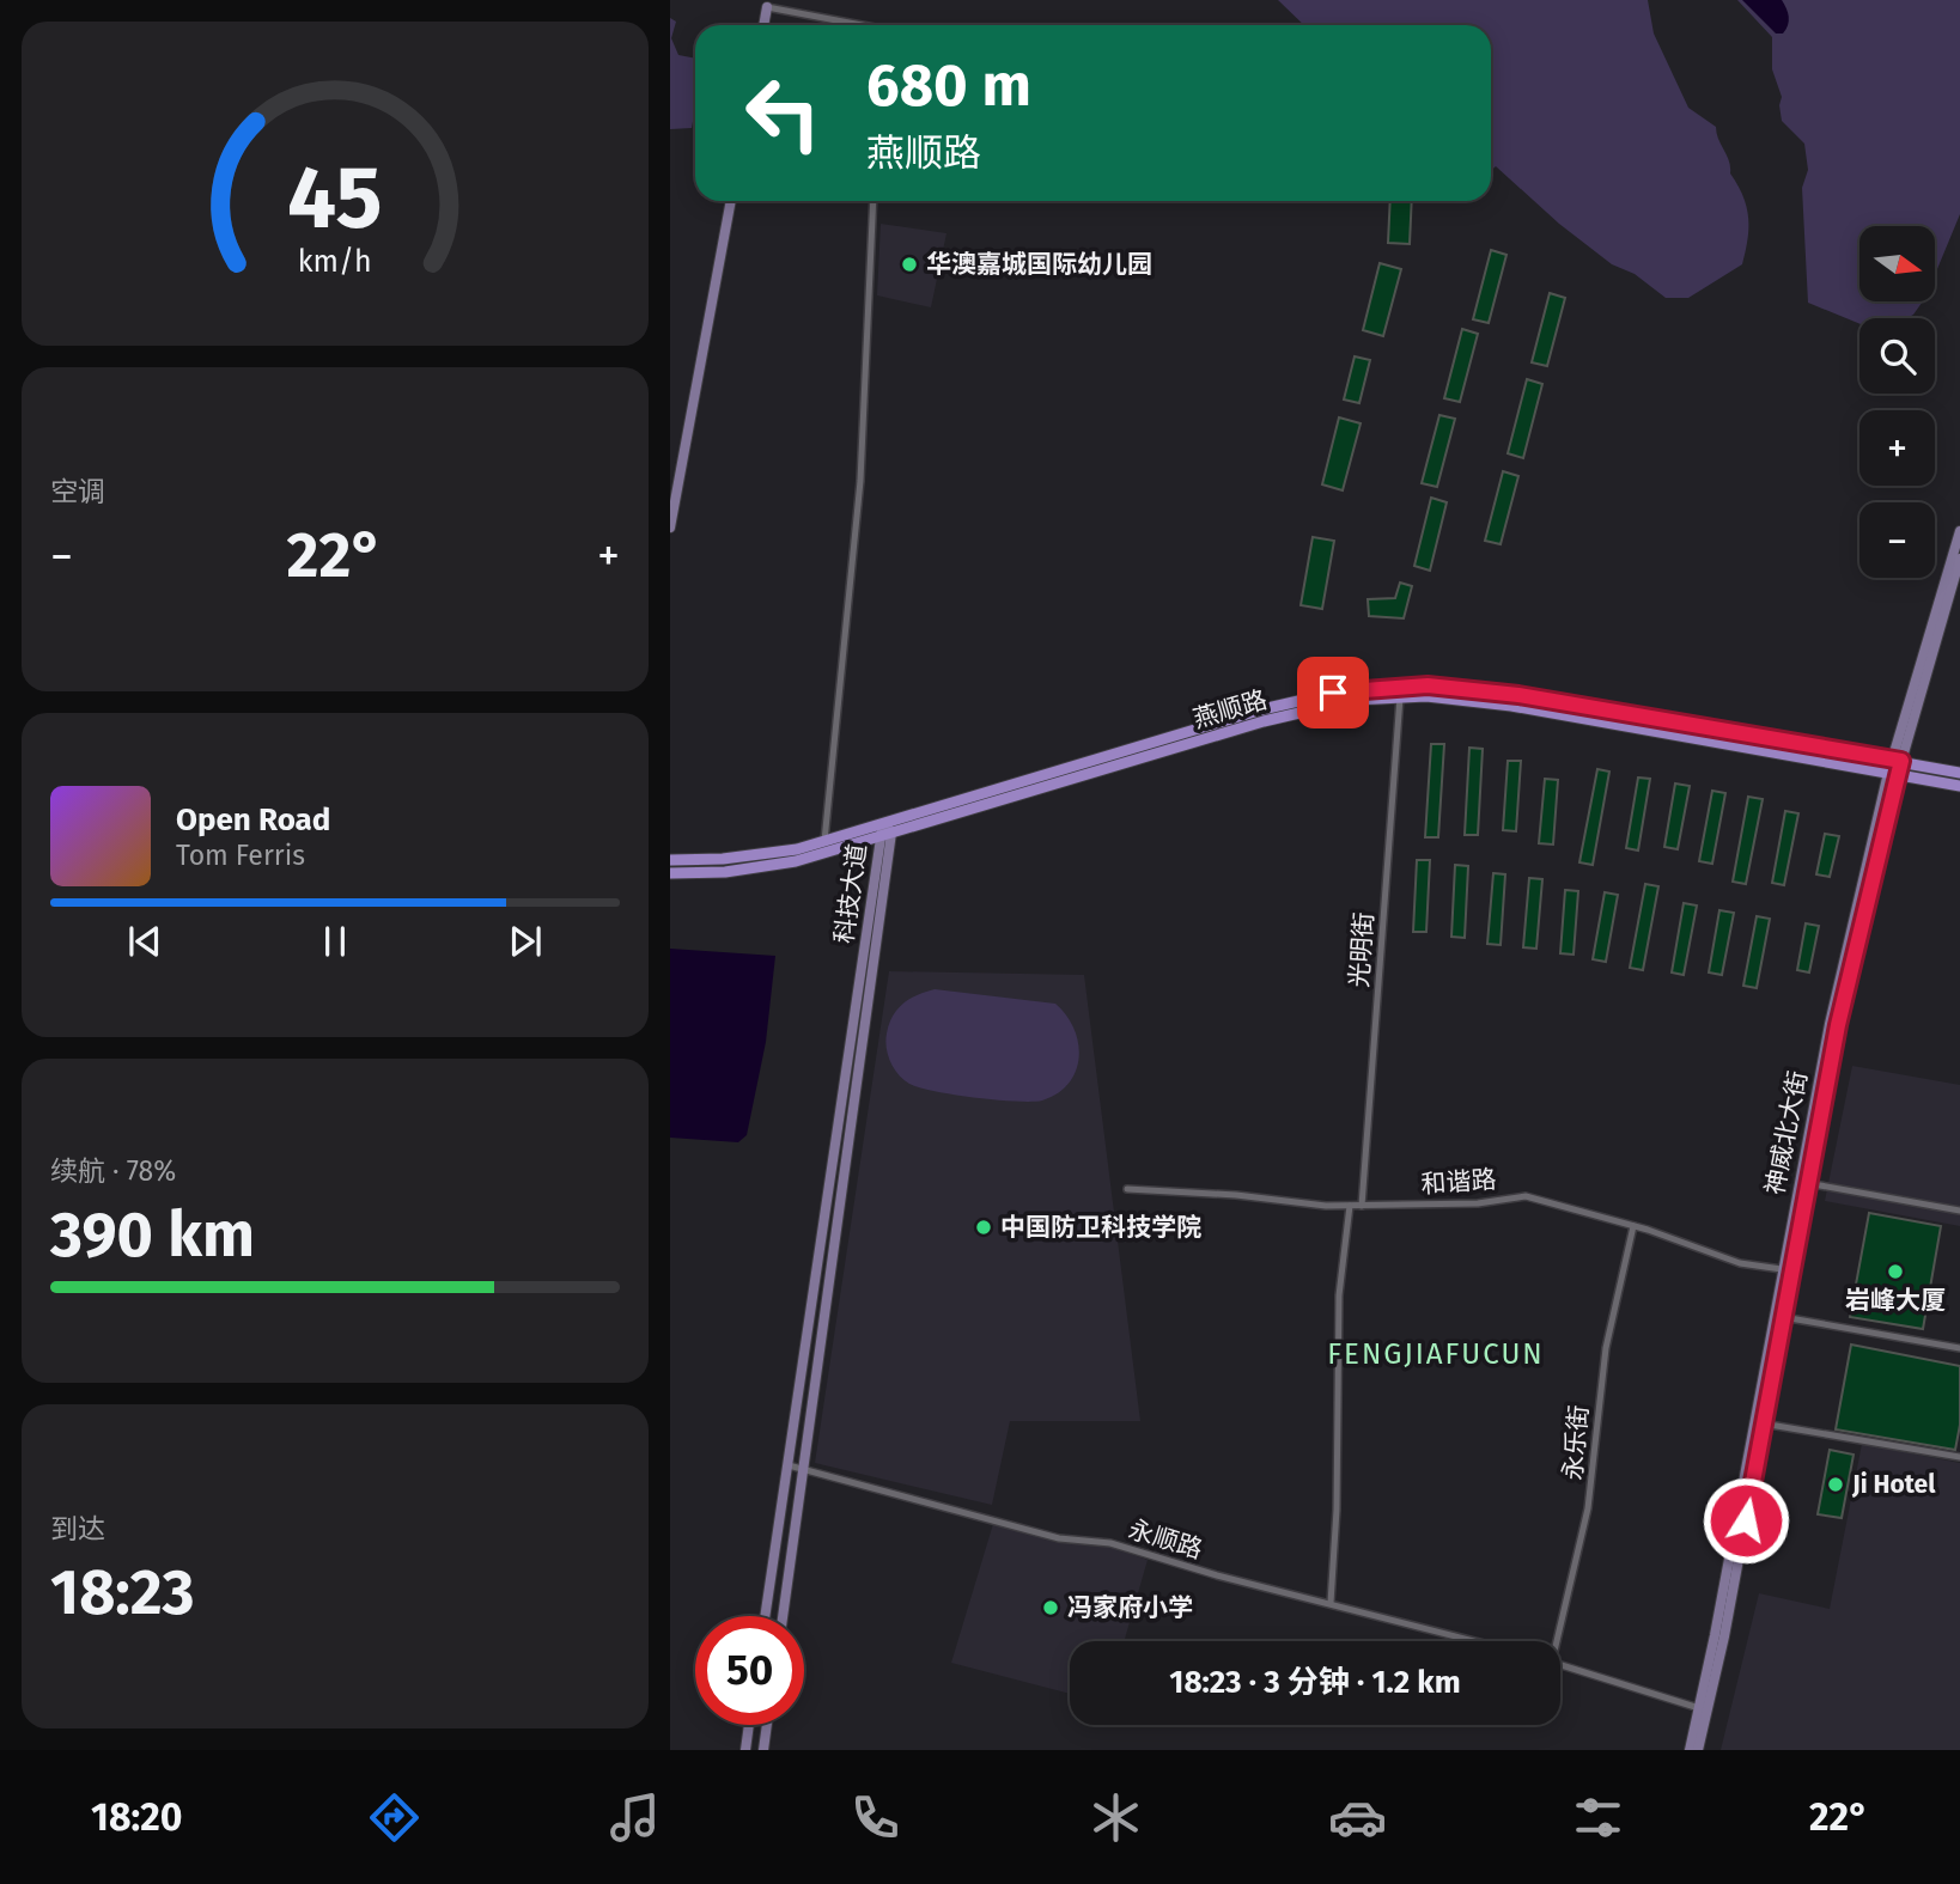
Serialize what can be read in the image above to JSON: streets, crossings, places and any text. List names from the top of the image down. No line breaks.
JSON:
{"streets":{"main road":["燕顺路"],"street":["科技大道","光明街","神威北大街","和谐路","永乐街","永顺路"]},"crossings":[["燕顺路","科技大道"],["燕顺路","光明街"],["燕顺路","神威北大街"],["科技大道","永顺路"],["光明街","和谐路"],["神威北大街","和谐路"],["和谐路","永乐街"]],"districts":["FENGJIAFUCUN"],"places":["华澳嘉城国际幼儿园","中国防卫科技学院","岩峰大厦","Ji Hotel","冯家府小学"],"north":"right","page":{"turn":["680 m","燕顺路"],"map_buttons":["+","−"],"tile":["空调",["续航 · 78%","390 km"],["到达","18:23"]],"heat":["−","22°","+"],"song":["Open Road","Tom Ferris"],"limit":"50","trip":"18:23 · 3 分钟 · 1.2 km","tabs":["18:20","22°"],"gauge":["45","km/h"]}}
